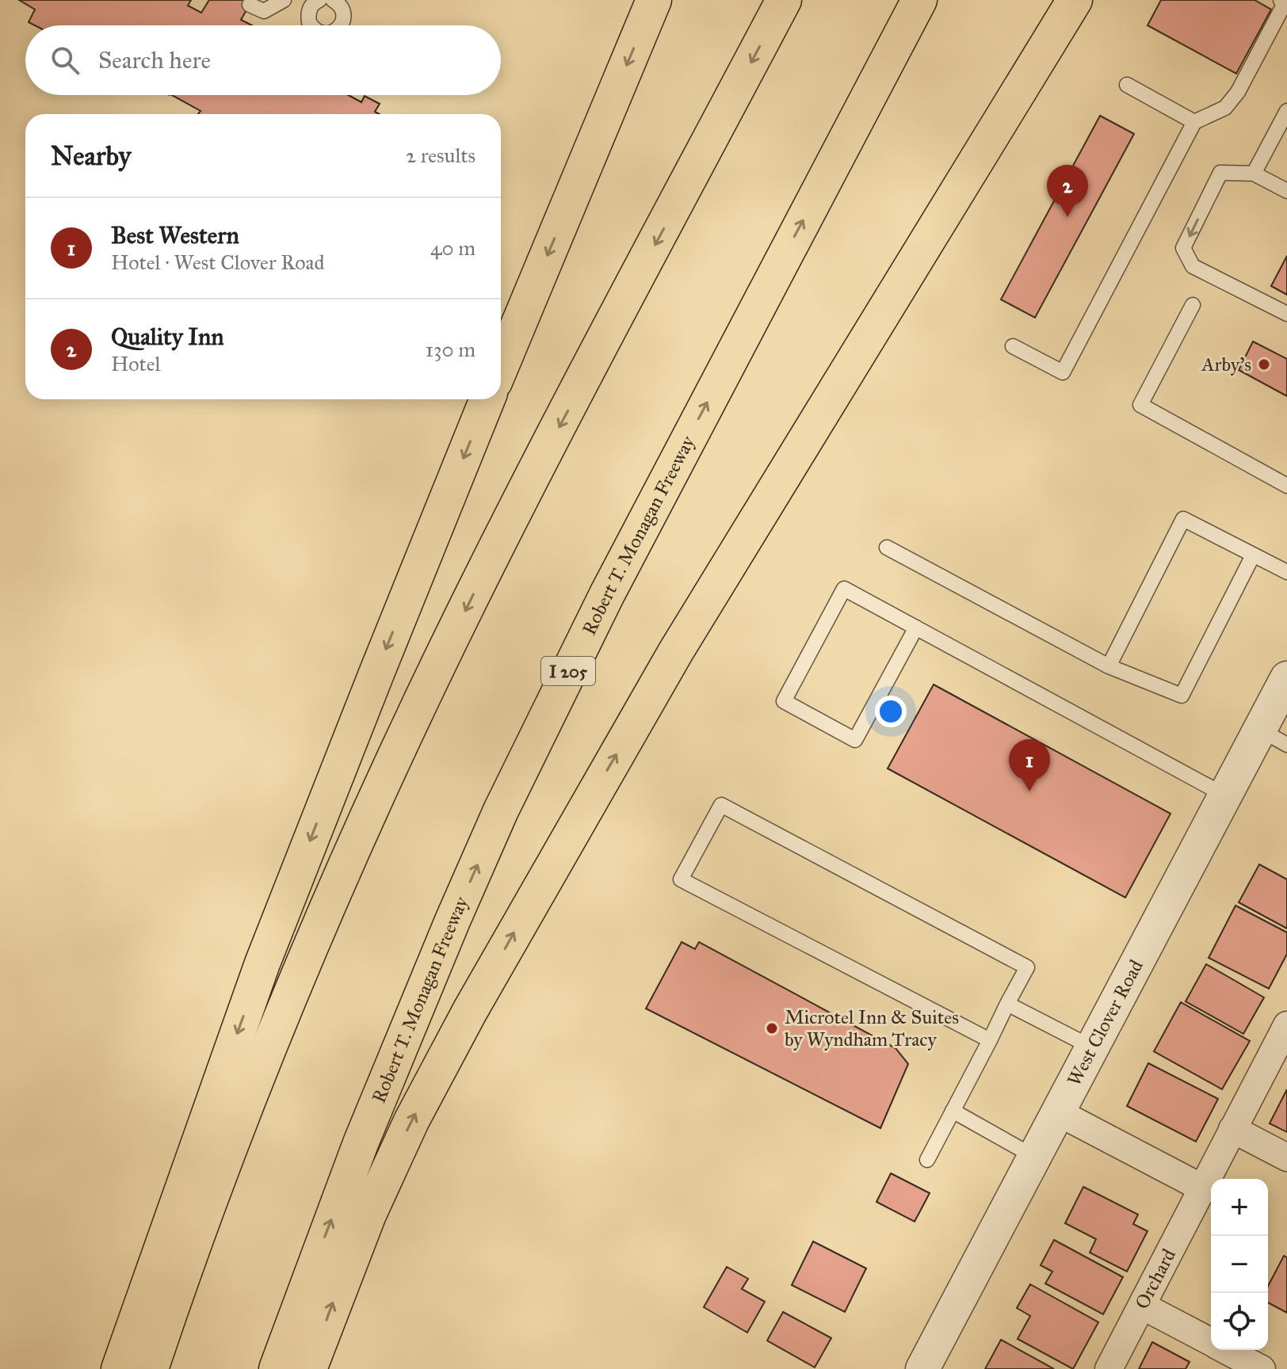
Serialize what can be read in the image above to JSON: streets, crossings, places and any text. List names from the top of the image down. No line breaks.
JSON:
{"streets":{"highway":["Robert T. Monagan Freeway","I 205"],"street":["West Clover Road","Orchard"]},"places":["Arby's","Microtel Inn & Suites by Wyndham Tracy"],"page":{"search":"Search here","heading":["Nearby","2 results"],"pins":["2","1"],"list":[{"mark":"1","name":"Best Western","note":"Hotel · West Clover Road","value":"40 m"},{"mark":"2","name":"Quality Inn","note":"Hotel","value":"130 m"}],"map_buttons":["+","−"]}}
